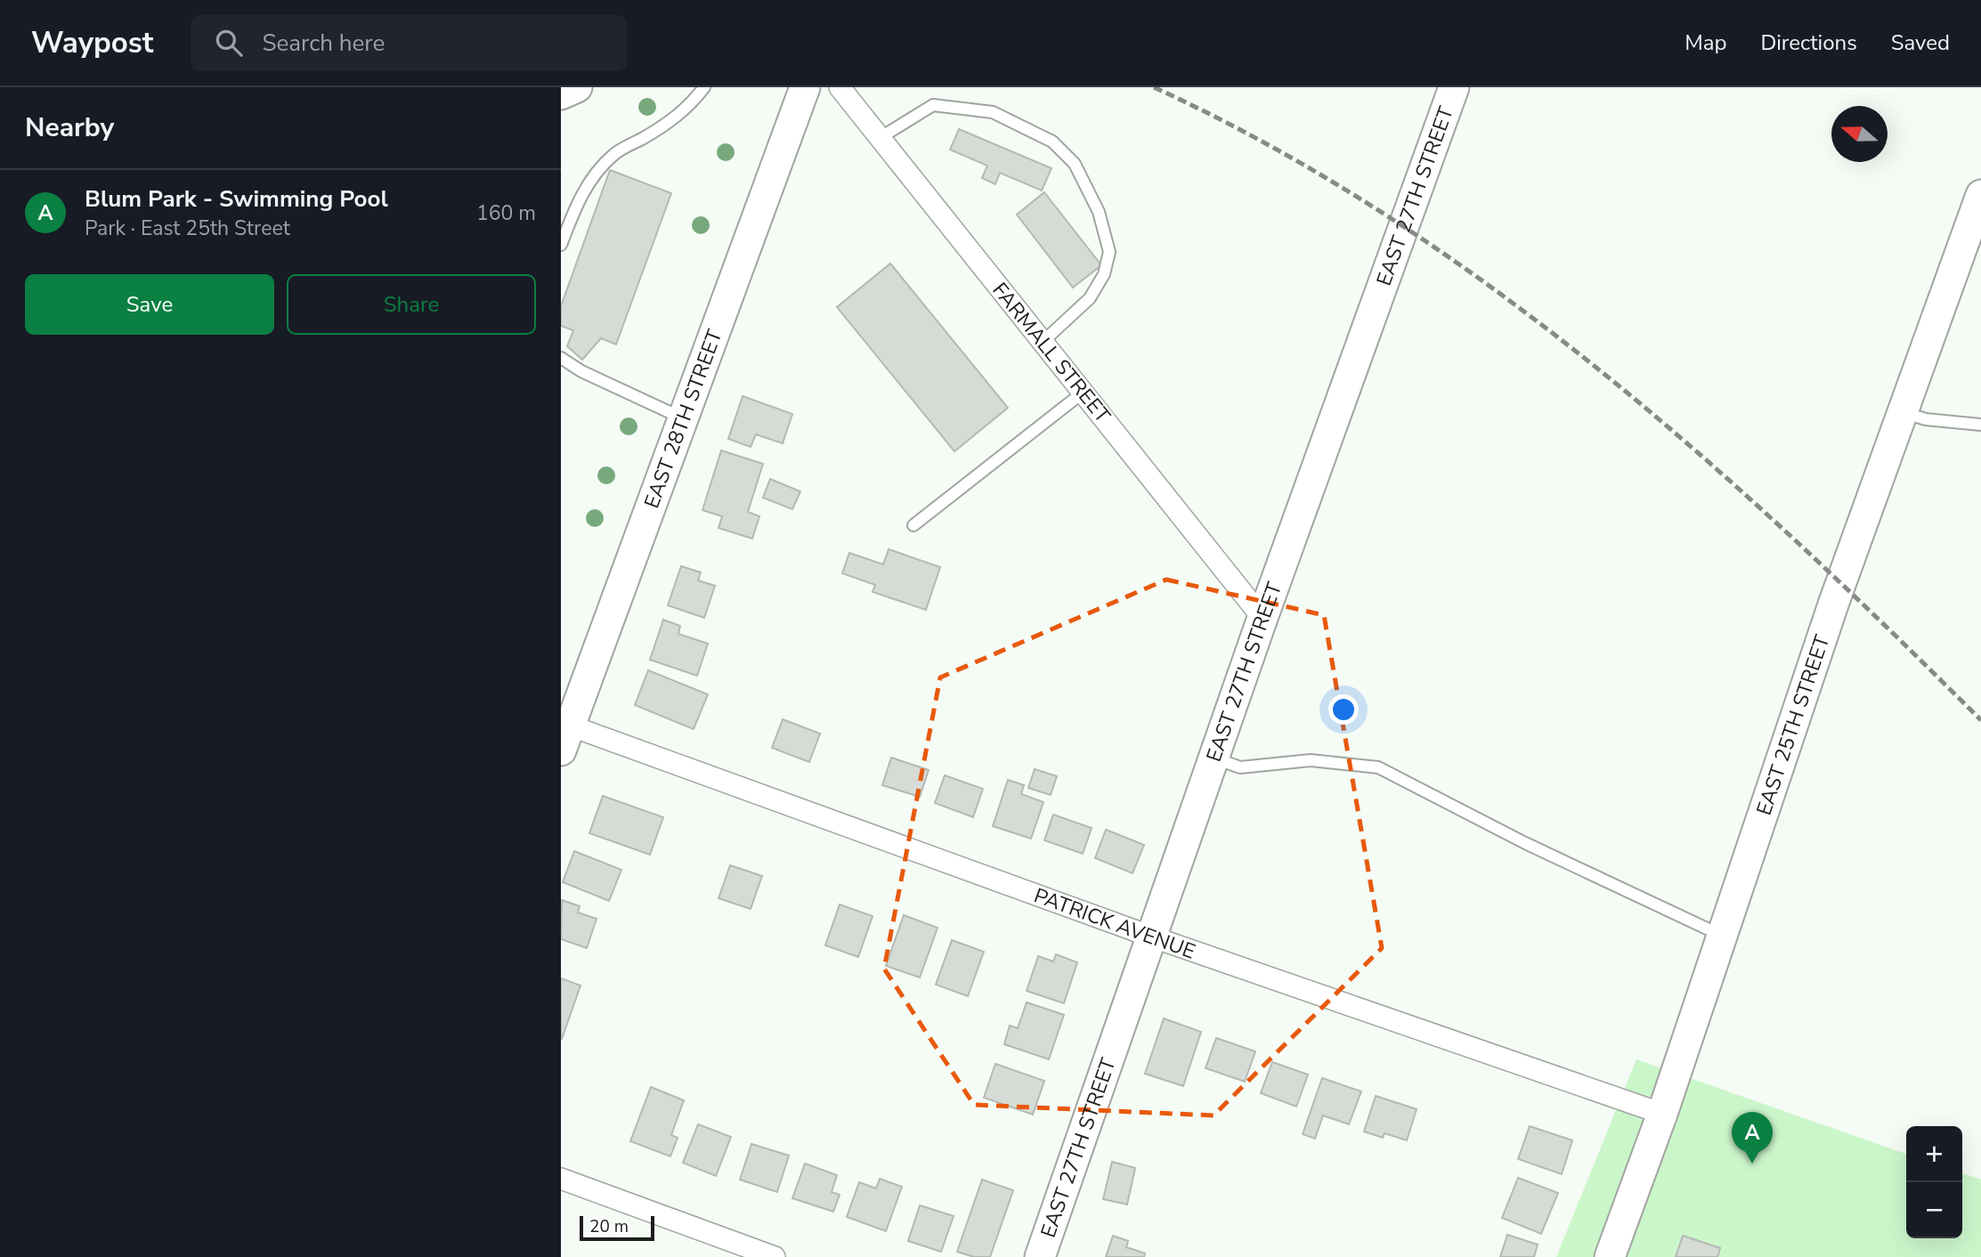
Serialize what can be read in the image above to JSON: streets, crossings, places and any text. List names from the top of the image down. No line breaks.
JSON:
{"streets":{"street":["EAST 27TH STREET","FARMALL STREET","EAST 28TH STREET","EAST 25TH STREET","PATRICK AVENUE"]},"crossings":[["EAST 27TH STREET","FARMALL STREET"],["EAST 27TH STREET","PATRICK AVENUE"],["EAST 28TH STREET","PATRICK AVENUE"],["EAST 25TH STREET","PATRICK AVENUE"]],"scale_bar":"20 m","north":"left","page":{"header":"Waypost","search":"Search here","nav":["Map","Directions","Saved"],"heading":"Nearby","list":[{"mark":"A","name":"Blum Park - Swimming Pool","note":"Park · East 25th Street","value":"160 m"}],"buttons":["Save","Share"],"pins":"A","map_buttons":["+","−"],"scale":"20 m"}}
